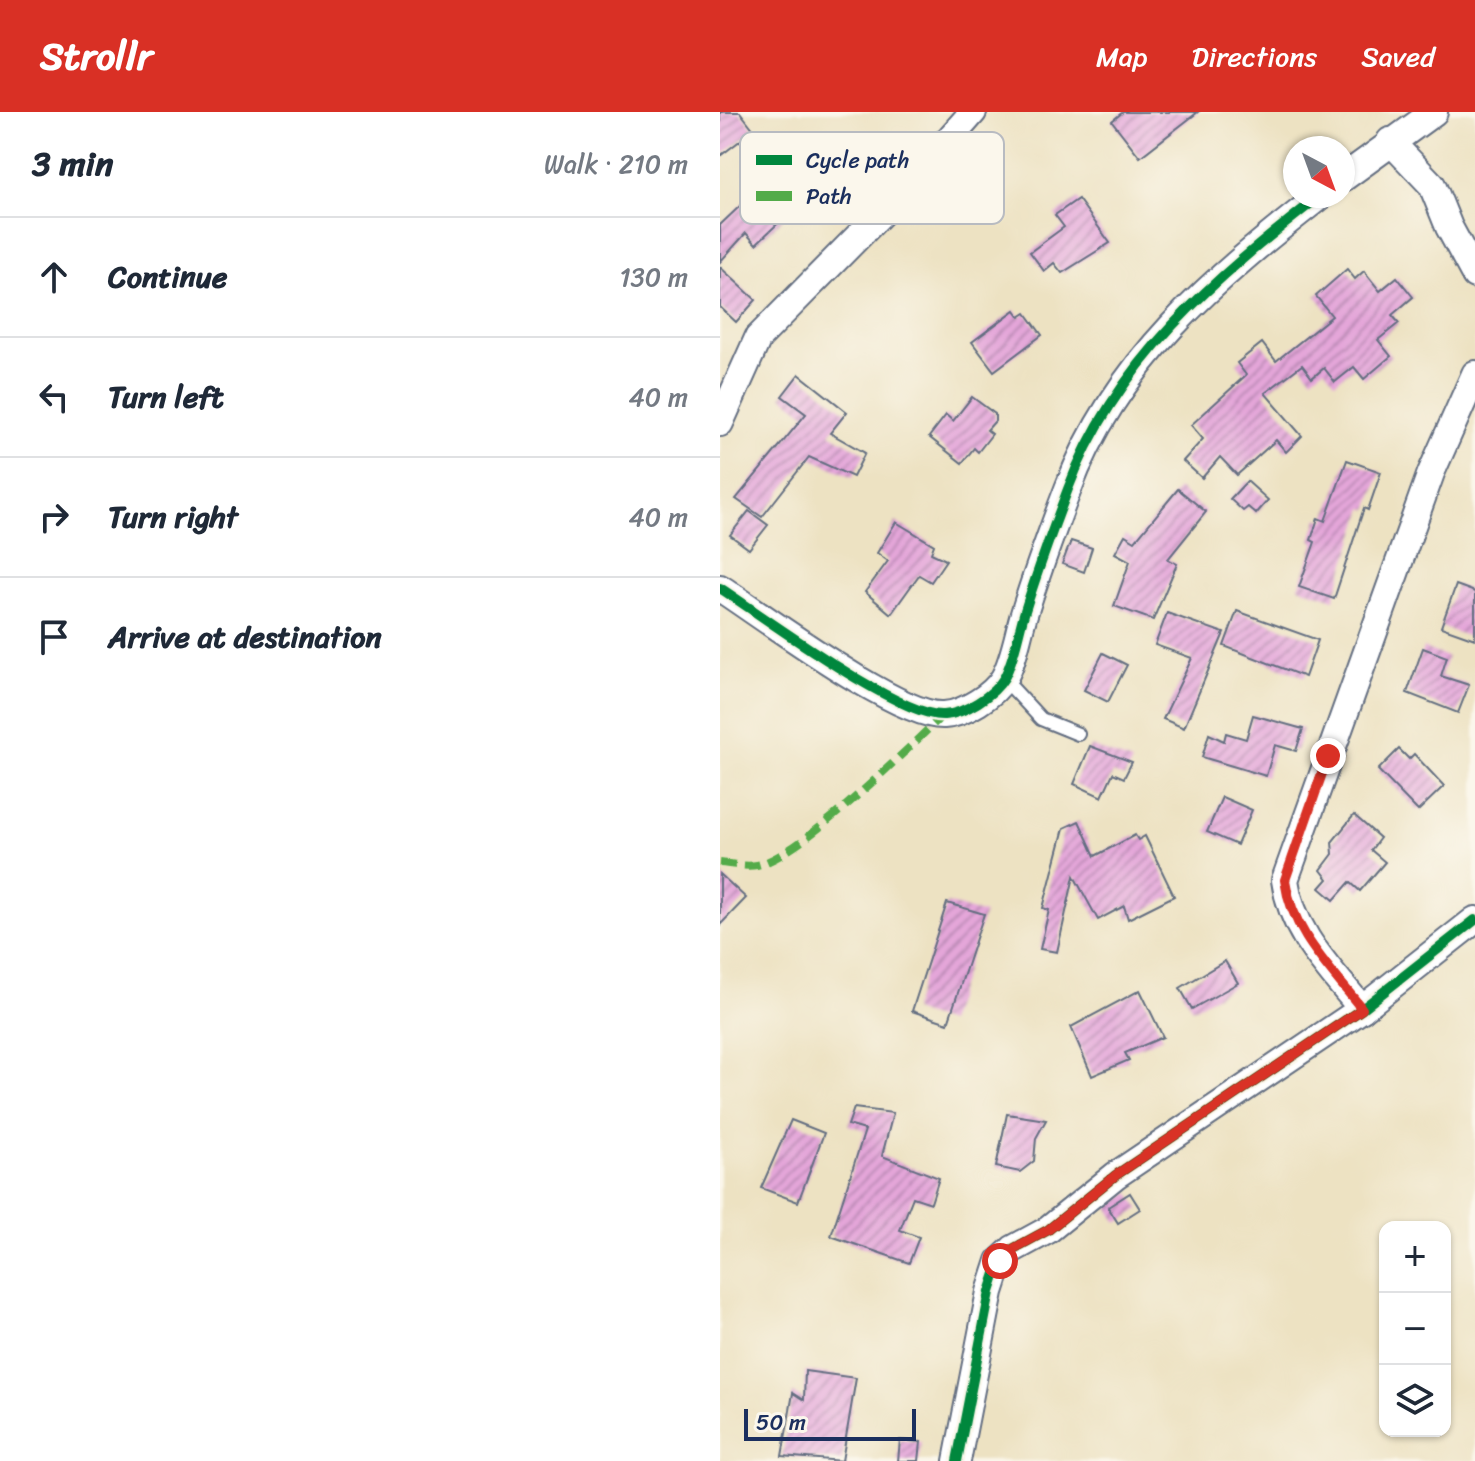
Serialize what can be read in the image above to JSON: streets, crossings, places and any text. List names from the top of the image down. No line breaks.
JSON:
{"legend":["Cycle path","Path"],"scale_bar":"50 m","north":"bottom right","page":{"header":"Strollr","nav":["Map","Directions","Saved"],"heading":["3 min","Walk · 210 m"],"list":[["Continue","130 m"],["Turn left","40 m"],["Turn right","40 m"],"Arrive at destination"],"map_buttons":["+","−"],"scale":"50 m"}}
